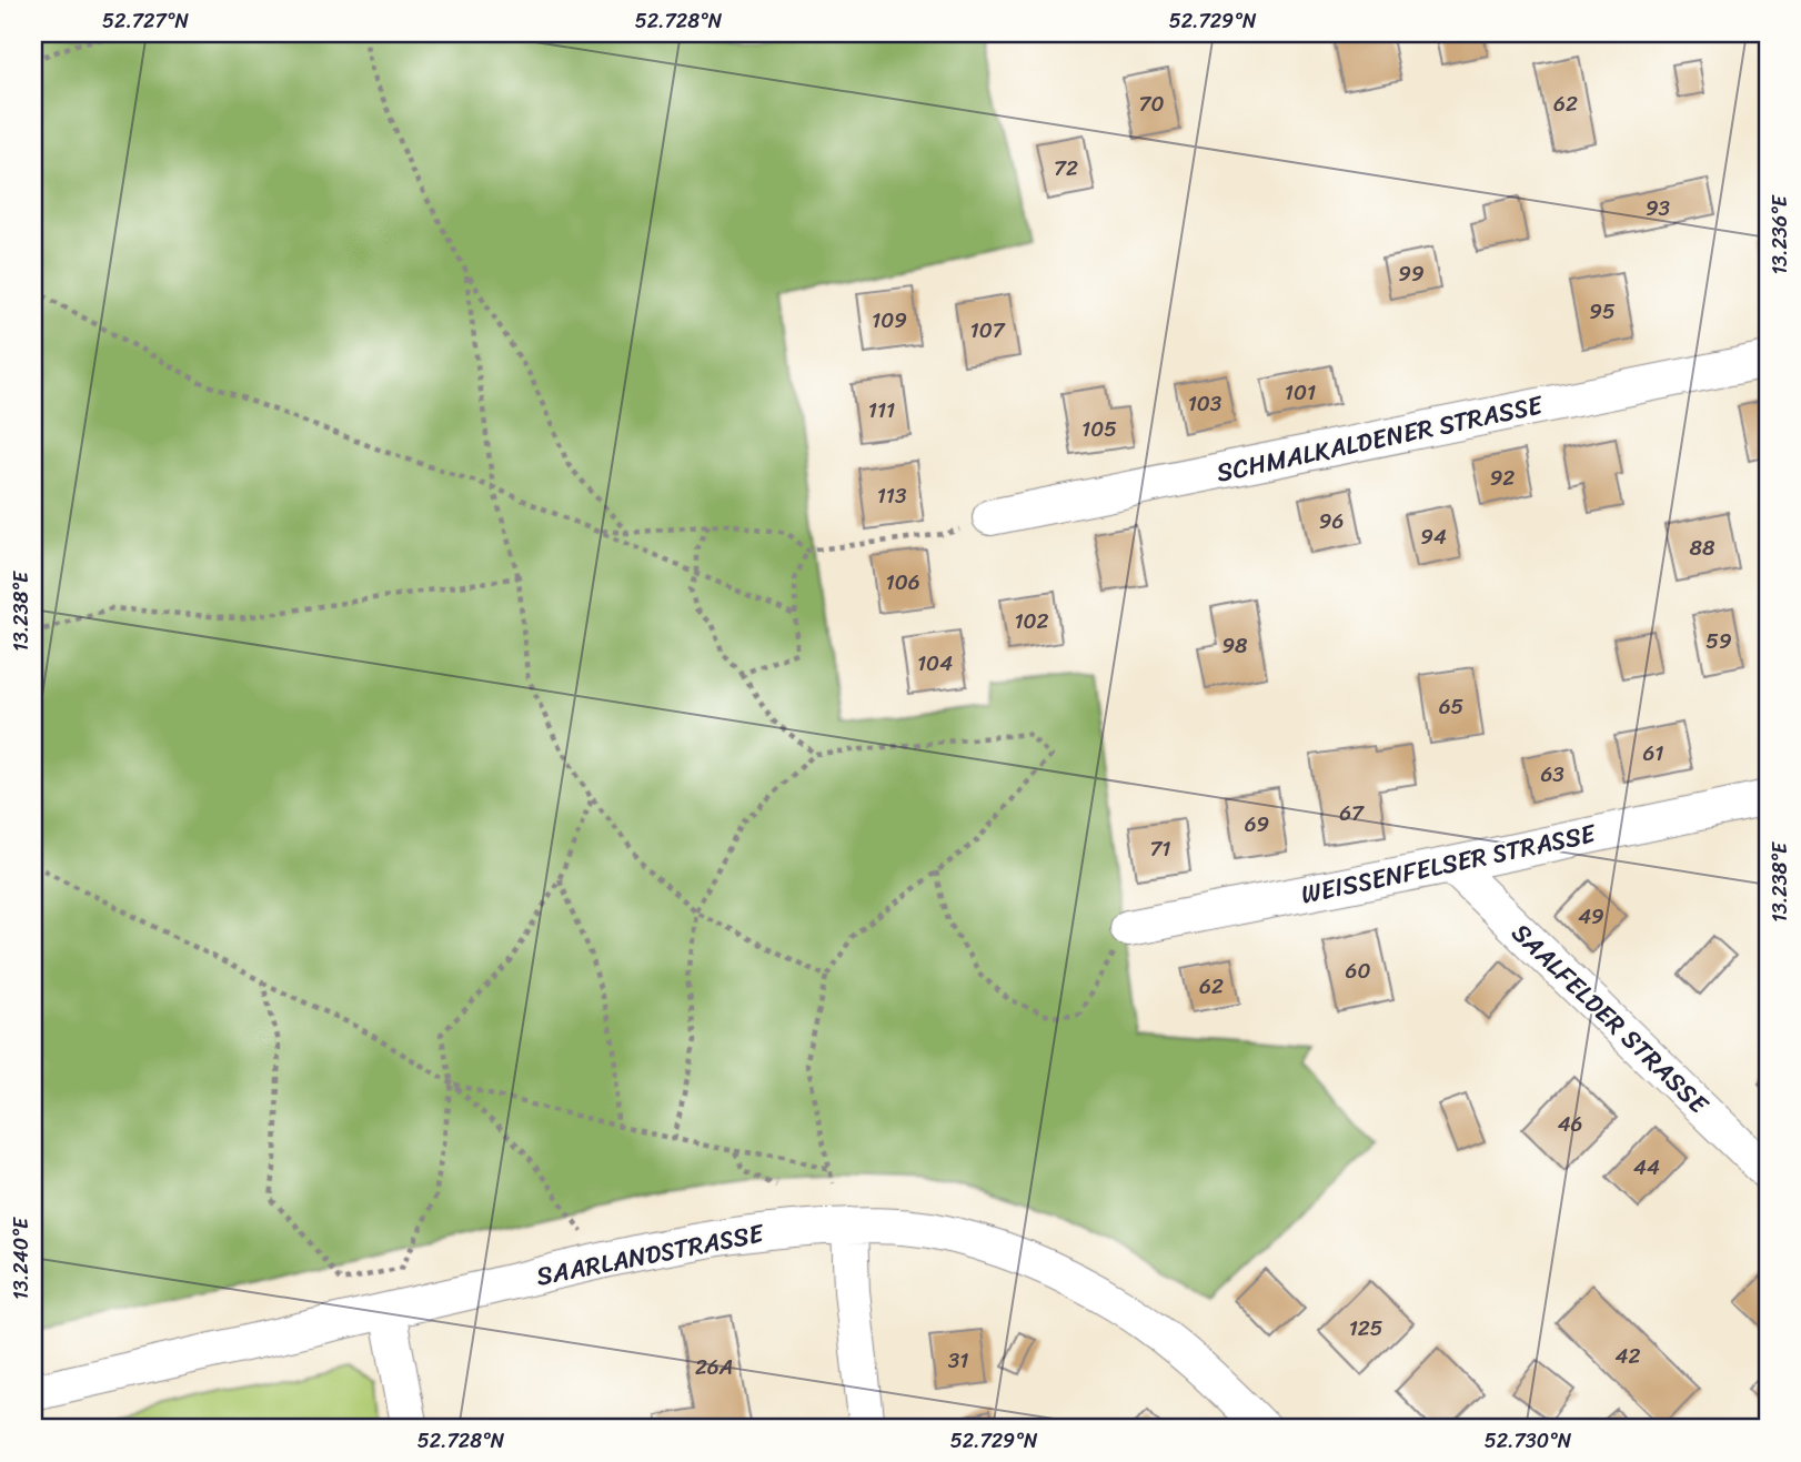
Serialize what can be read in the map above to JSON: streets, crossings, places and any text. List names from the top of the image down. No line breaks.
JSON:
{"streets":{"street":["SCHMALKALDENER STRASSE","WEISSENFELSER STRASSE","SAALFELDER STRASSE","SAARLANDSTRASSE"]},"crossings":[["WEISSENFELSER STRASSE","SAALFELDER STRASSE"]],"house_numbers":["70","62","72","93","99","95","109","107","101","103","111","105","92","113","96","94","88","106","102","59","98","104","65","61","63","67","69","71","49","60","62","46","44","125","42","31","26A"],"coordinates":["52.727°N","52.728°N","52.729°N","13.236°E","13.238°E","13.240°E","52.730°N"]}
